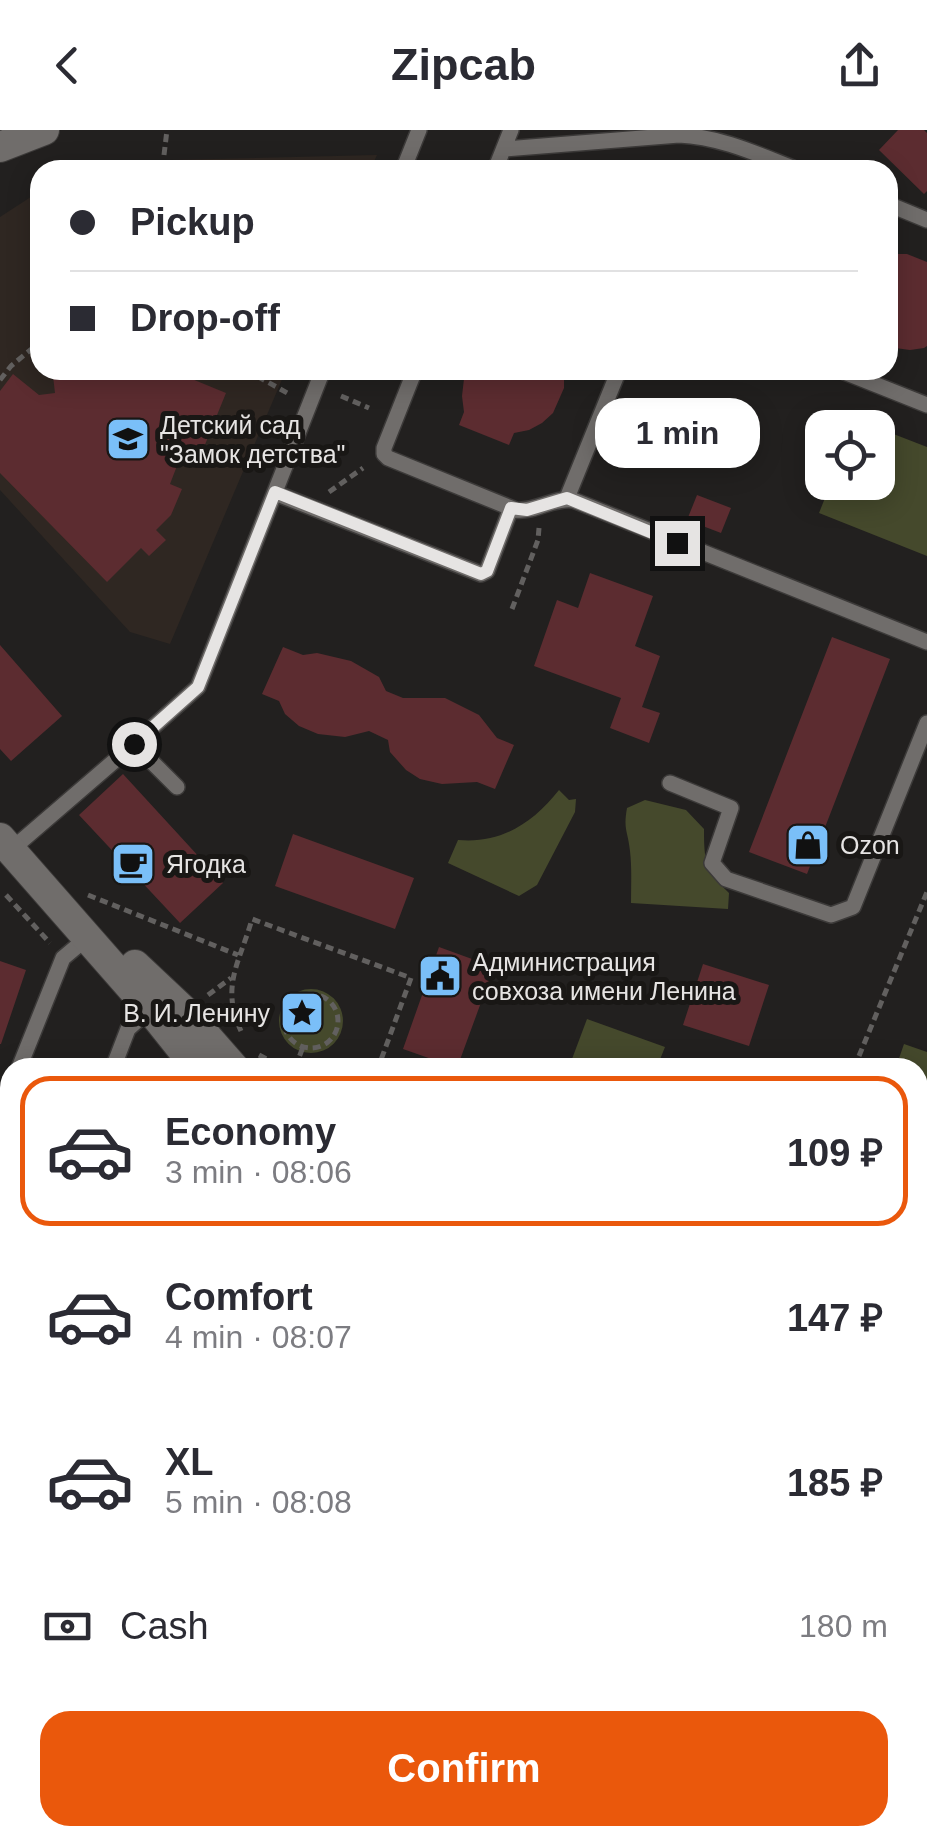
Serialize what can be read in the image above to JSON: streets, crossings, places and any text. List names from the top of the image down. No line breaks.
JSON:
{"places":{"school or university":["Детский сад \"Замок детства\""],"shop":["Ozon"],"cafe":["Ягодка"],"public building":["Администрация совхоза имени Ленина"],"place":["В. И. Ленину"]},"page":{"header":"Zipcab","banner":["Pickup","Drop-off"],"bubble":"1 min","list":[{"name":"Economy","note":"3 min · 08:06","value":"109 ₽"},{"name":"Comfort","note":"4 min · 08:07","value":"147 ₽"},{"name":"XL","note":"5 min · 08:08","value":"185 ₽"}],"pay":["Cash","180 m"],"buttons":"Confirm"}}
